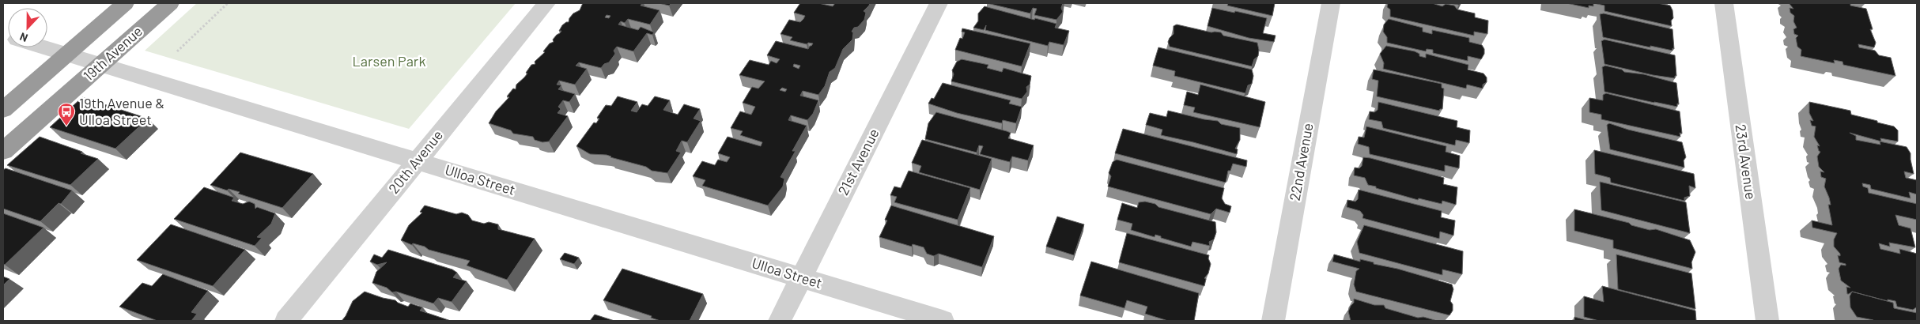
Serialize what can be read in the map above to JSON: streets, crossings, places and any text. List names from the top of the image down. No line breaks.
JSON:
{"streets":{"highway":["19th Avenue"],"street":["20th Avenue","21st Avenue","22nd Avenue","23rd Avenue","Ulloa Street"]},"crossings":[["19th Avenue","Ulloa Street"],["20th Avenue","Ulloa Street"],["21st Avenue","Ulloa Street"]],"parks":["Larsen Park"],"places":{"bus stop":["19th Avenue & Ulloa Street"]},"north":"bottom"}
